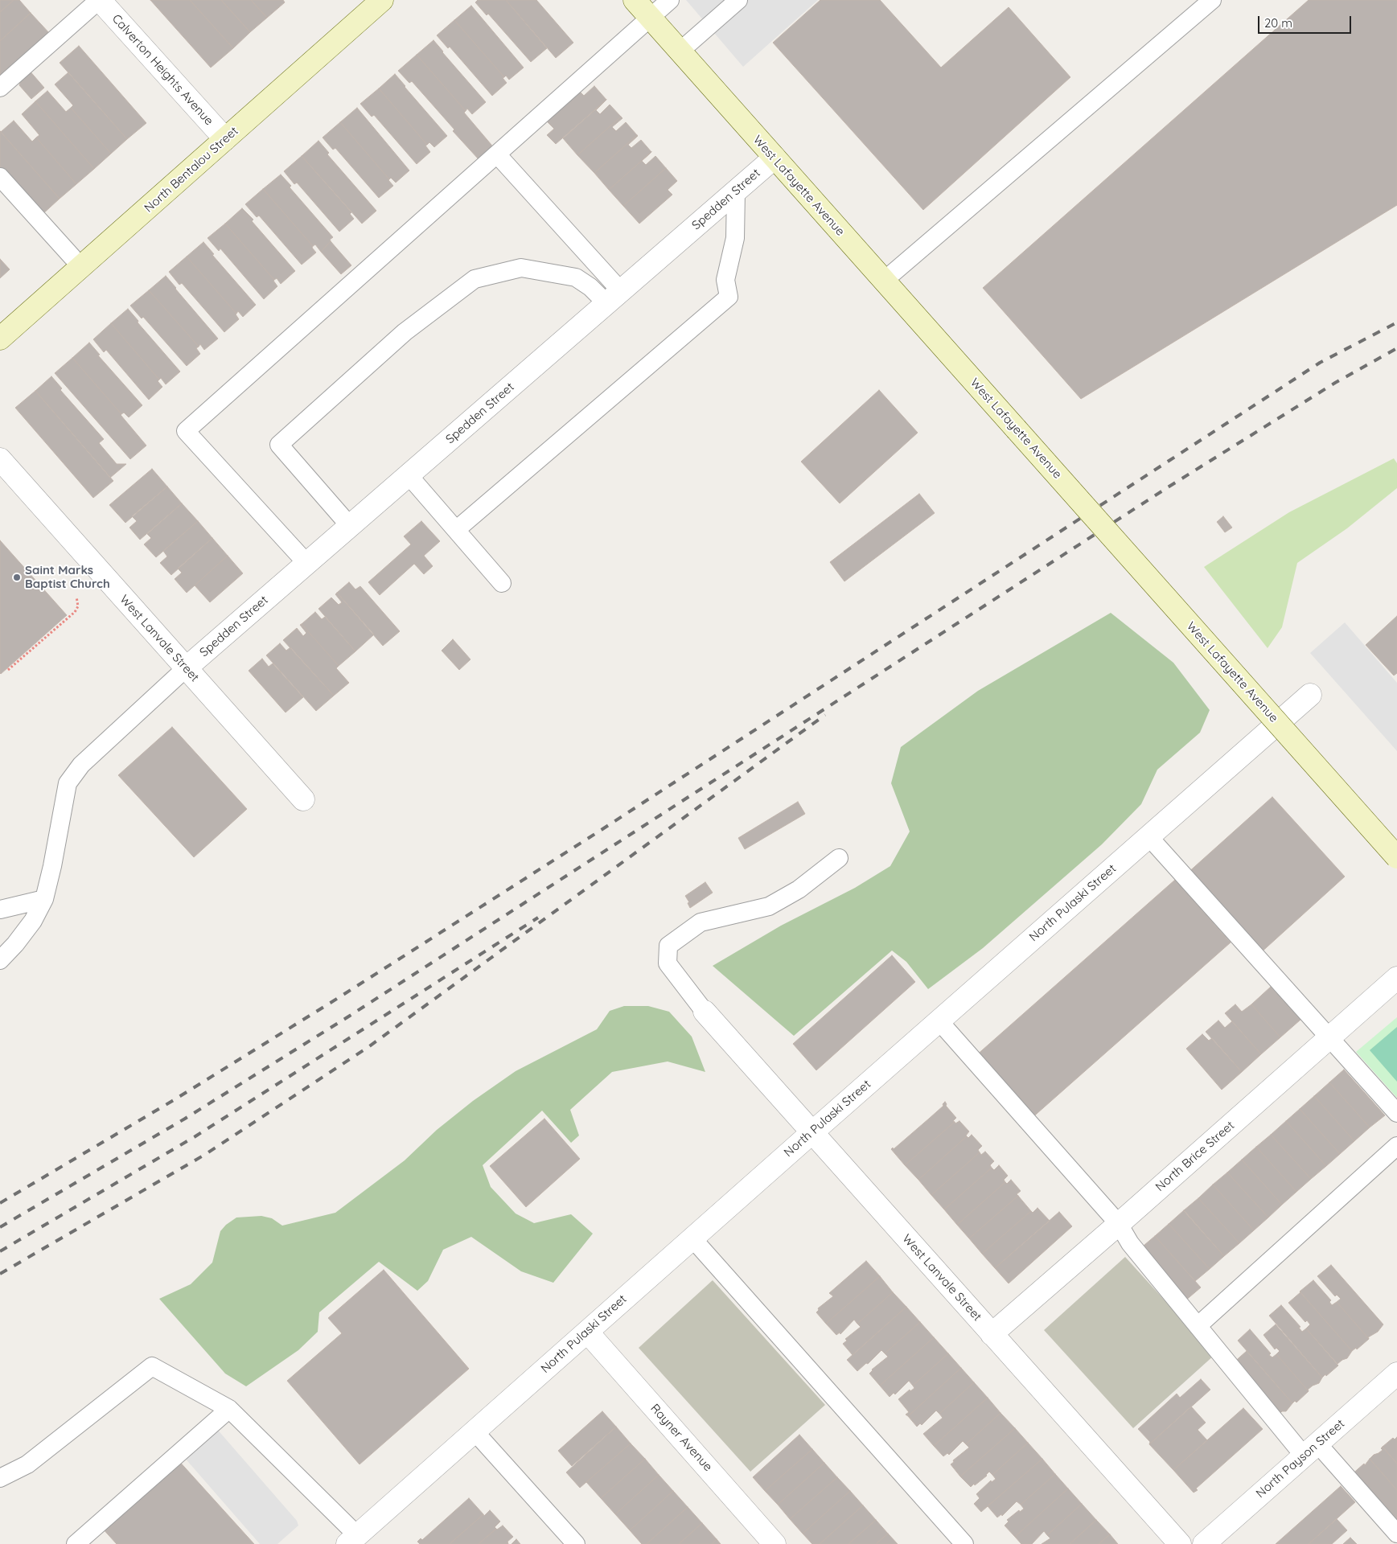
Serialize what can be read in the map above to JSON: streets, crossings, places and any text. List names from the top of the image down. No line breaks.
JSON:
{"streets":{"main road":["North Bentalou Street","West Lafayette Avenue"],"street":["Calverton Heights Avenue","Spedden Street","West Lanvale Street","North Pulaski Street","North Brice Street","Rayner Avenue","North Payson Street"]},"crossings":[["Calverton Heights Avenue","North Bentalou Street"],["West Lafayette Avenue","Spedden Street"],["West Lafayette Avenue","North Pulaski Street"],["Spedden Street","West Lanvale Street"],["West Lanvale Street","North Pulaski Street"],["West Lanvale Street","North Brice Street"],["North Pulaski Street","Rayner Avenue"]],"places":["Saint Marks Baptist Church"],"scale_bar":"20 m"}
